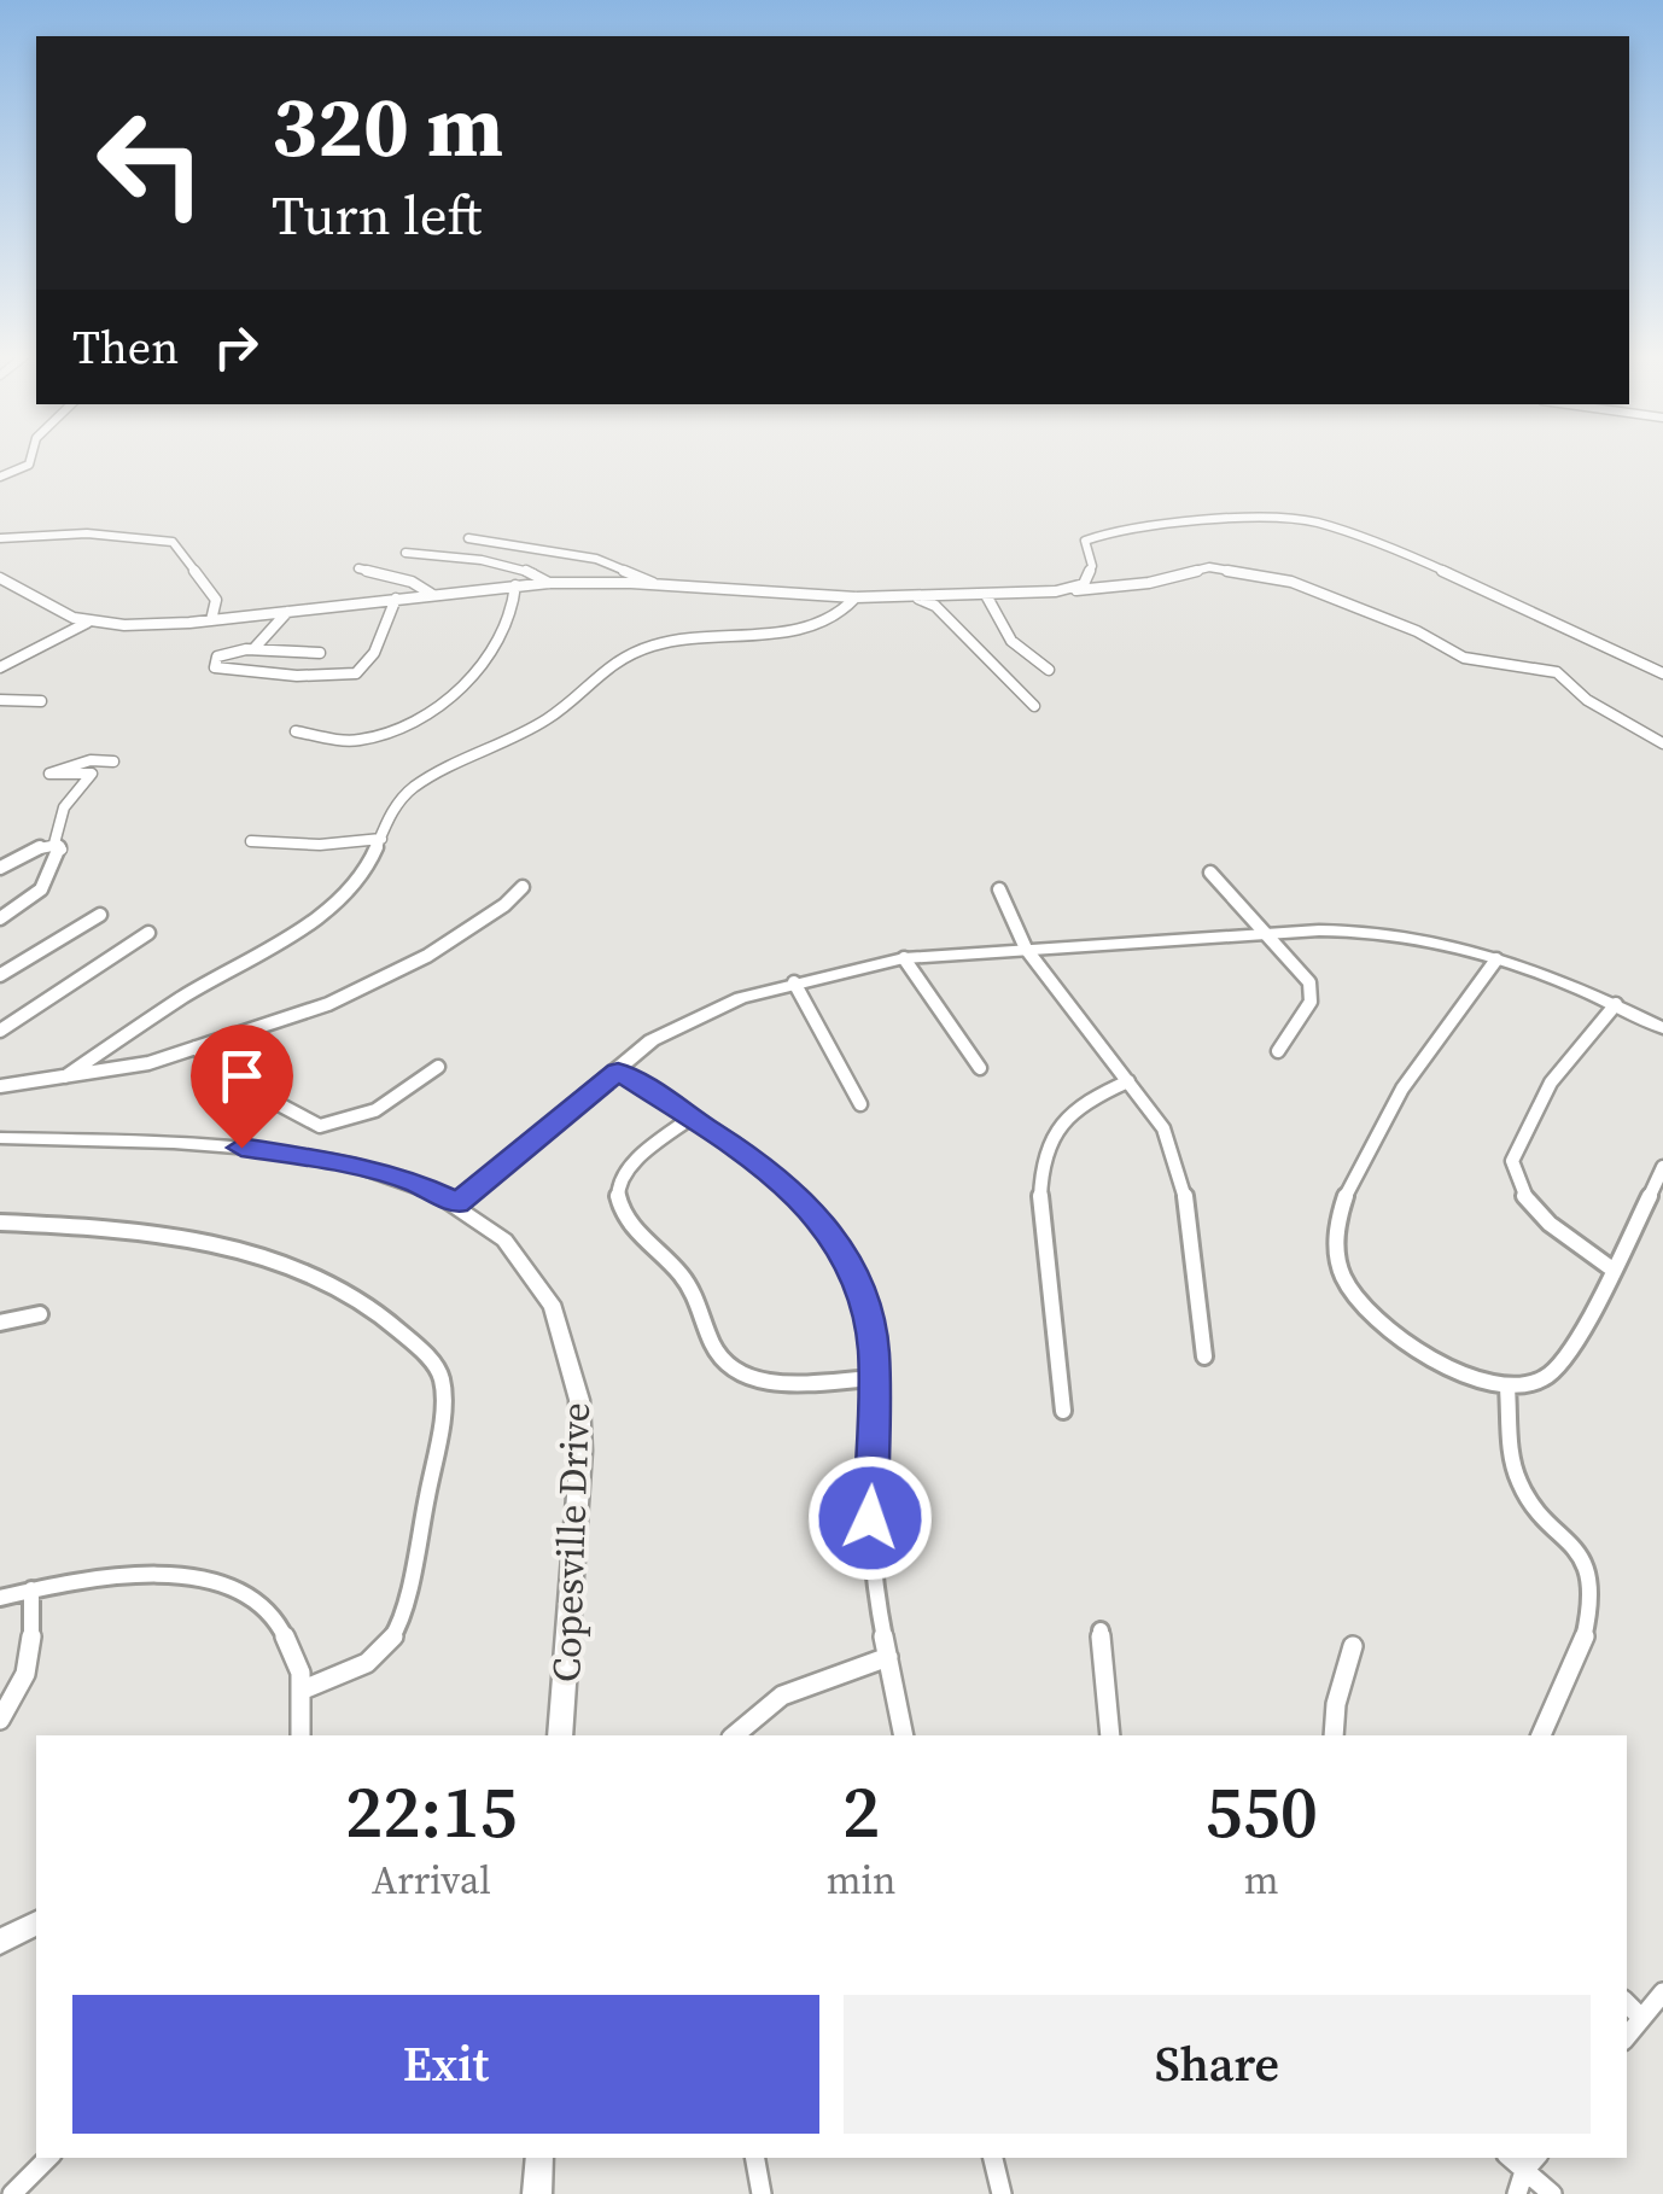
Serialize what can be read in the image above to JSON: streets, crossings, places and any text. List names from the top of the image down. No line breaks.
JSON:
{"streets":{"street":["Copesville Drive"]},"page":{"turn":["320 m","Turn left"],"then":"Then","eta":["22:15","Arrival","2","min","550","m"],"buttons":["Exit","Share"]}}
